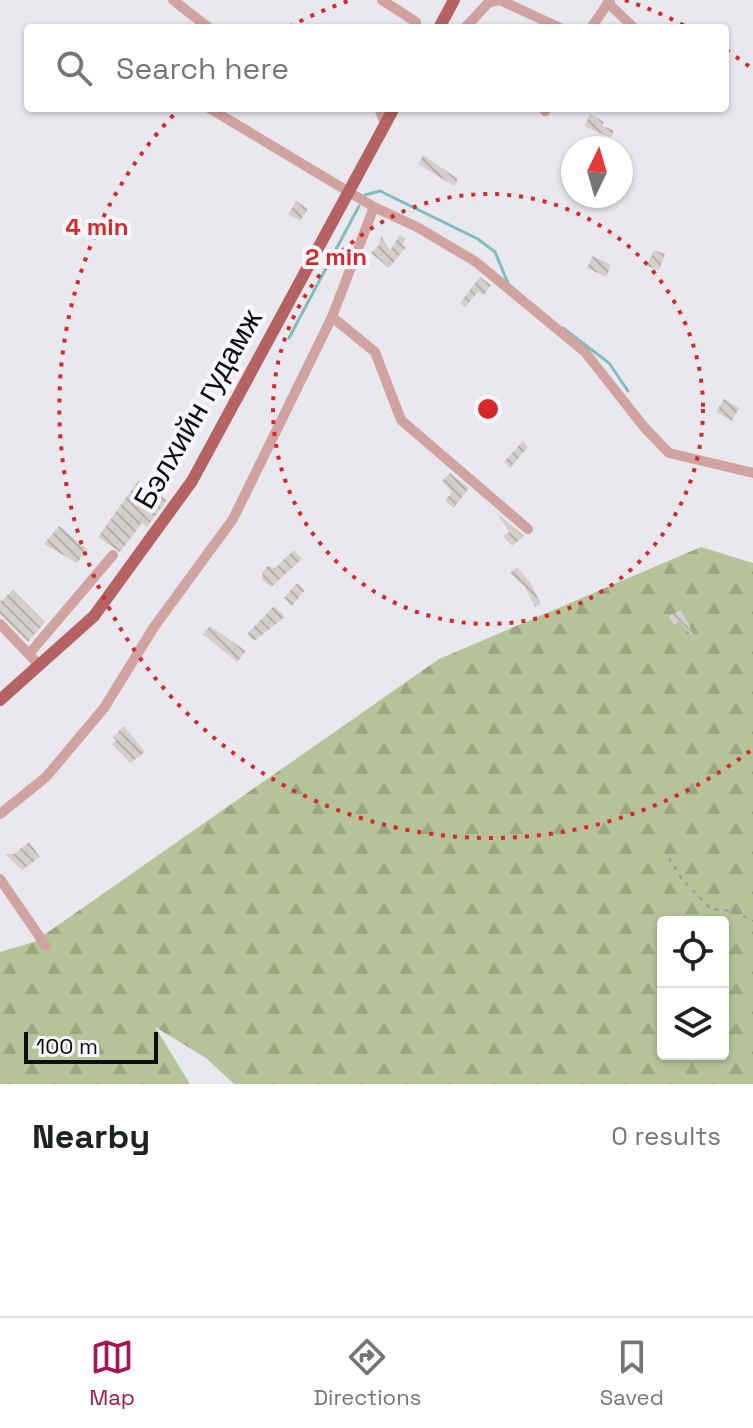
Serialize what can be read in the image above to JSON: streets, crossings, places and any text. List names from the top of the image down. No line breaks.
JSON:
{"streets":{"main road":["Бэлхийн гудамж"]},"scale_bar":"100 m","north":"top","page":{"search":"Search here","scale":"100 m","heading":["Nearby","0 results"],"nav":["Map","Directions","Saved"]},"rings":["4 min","2 min"]}
